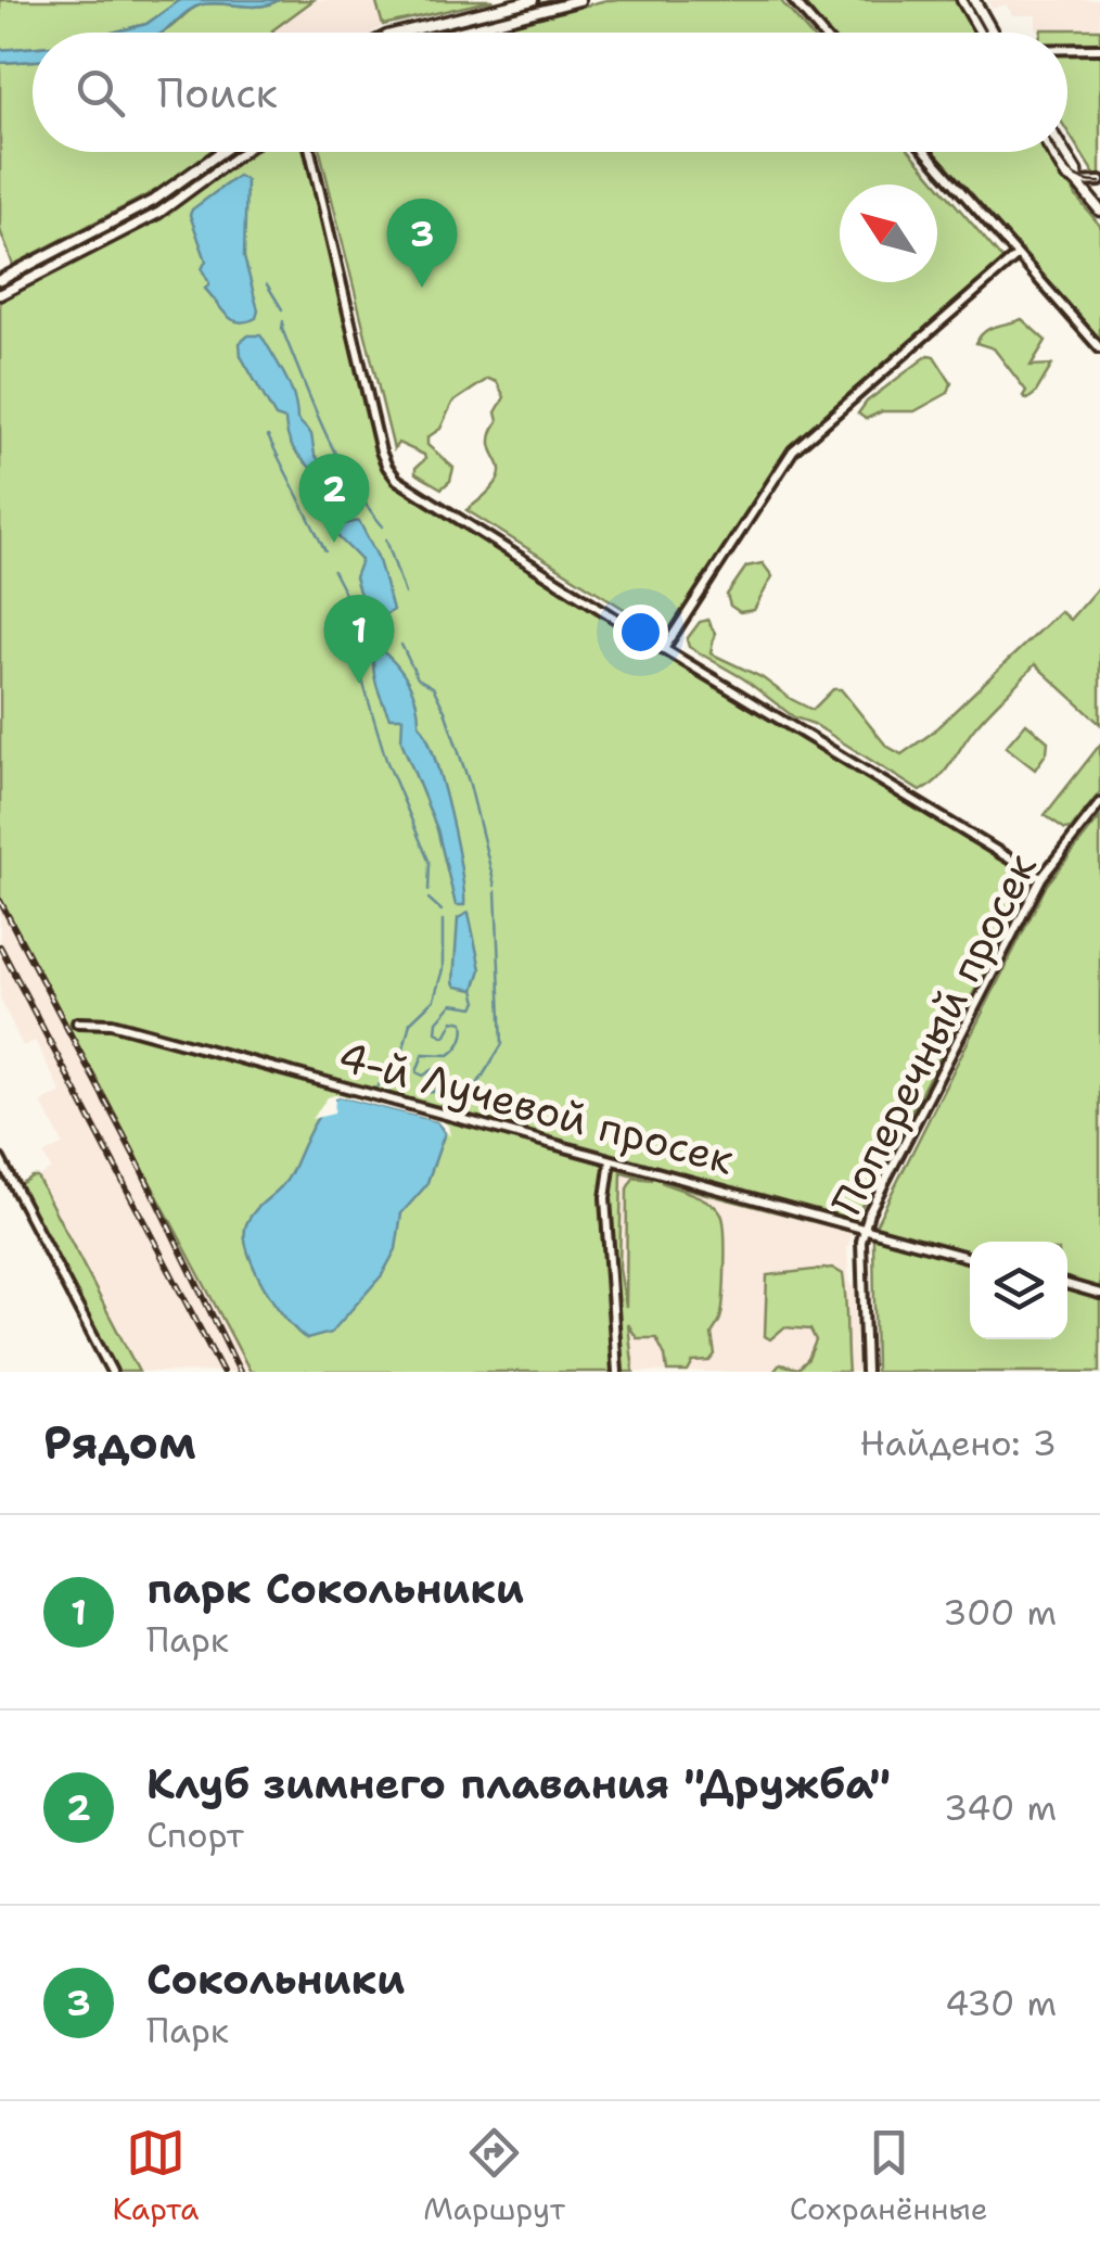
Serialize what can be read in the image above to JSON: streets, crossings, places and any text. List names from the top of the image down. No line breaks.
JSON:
{"streets":{"street":["Поперечный просек","4-й Лучевой просек"]},"crossings":[["Поперечный просек","4-й Лучевой просек"]],"north":"top left","page":{"search":"Поиск","pins":["3","2","1"],"heading":["Рядом","Найдено: 3"],"list":[{"mark":"1","name":"парк Сокольники","note":"Парк","value":"300 m"},{"mark":"2","name":"Клуб зимнего плавания \"Дружба\"","note":"Спорт","value":"340 m"},{"mark":"3","name":"Сокольники","note":"Парк","value":"430 m"}],"nav":["Карта","Маршрут","Сохранённые"]}}
